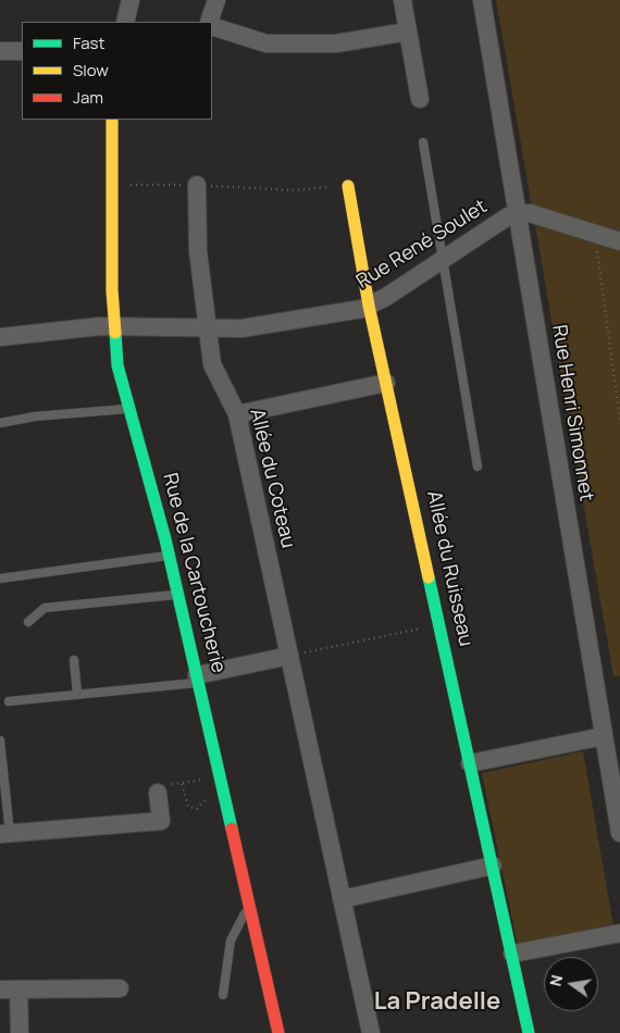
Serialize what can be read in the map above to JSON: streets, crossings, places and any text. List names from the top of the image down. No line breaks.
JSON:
{"streets":{"street":["Rue René Soulet","Rue Henri Simonnet","Allée du Coteau","Allée du Ruisseau","Rue de la Cartoucherie"]},"crossings":[["Rue René Soulet","Rue Henri Simonnet"],["Rue René Soulet","Allée du Coteau"],["Rue René Soulet","Allée du Ruisseau"],["Rue René Soulet","Rue de la Cartoucherie"]],"districts":["La Pradelle"],"legend":["Fast","Slow","Jam"],"north":"left"}
